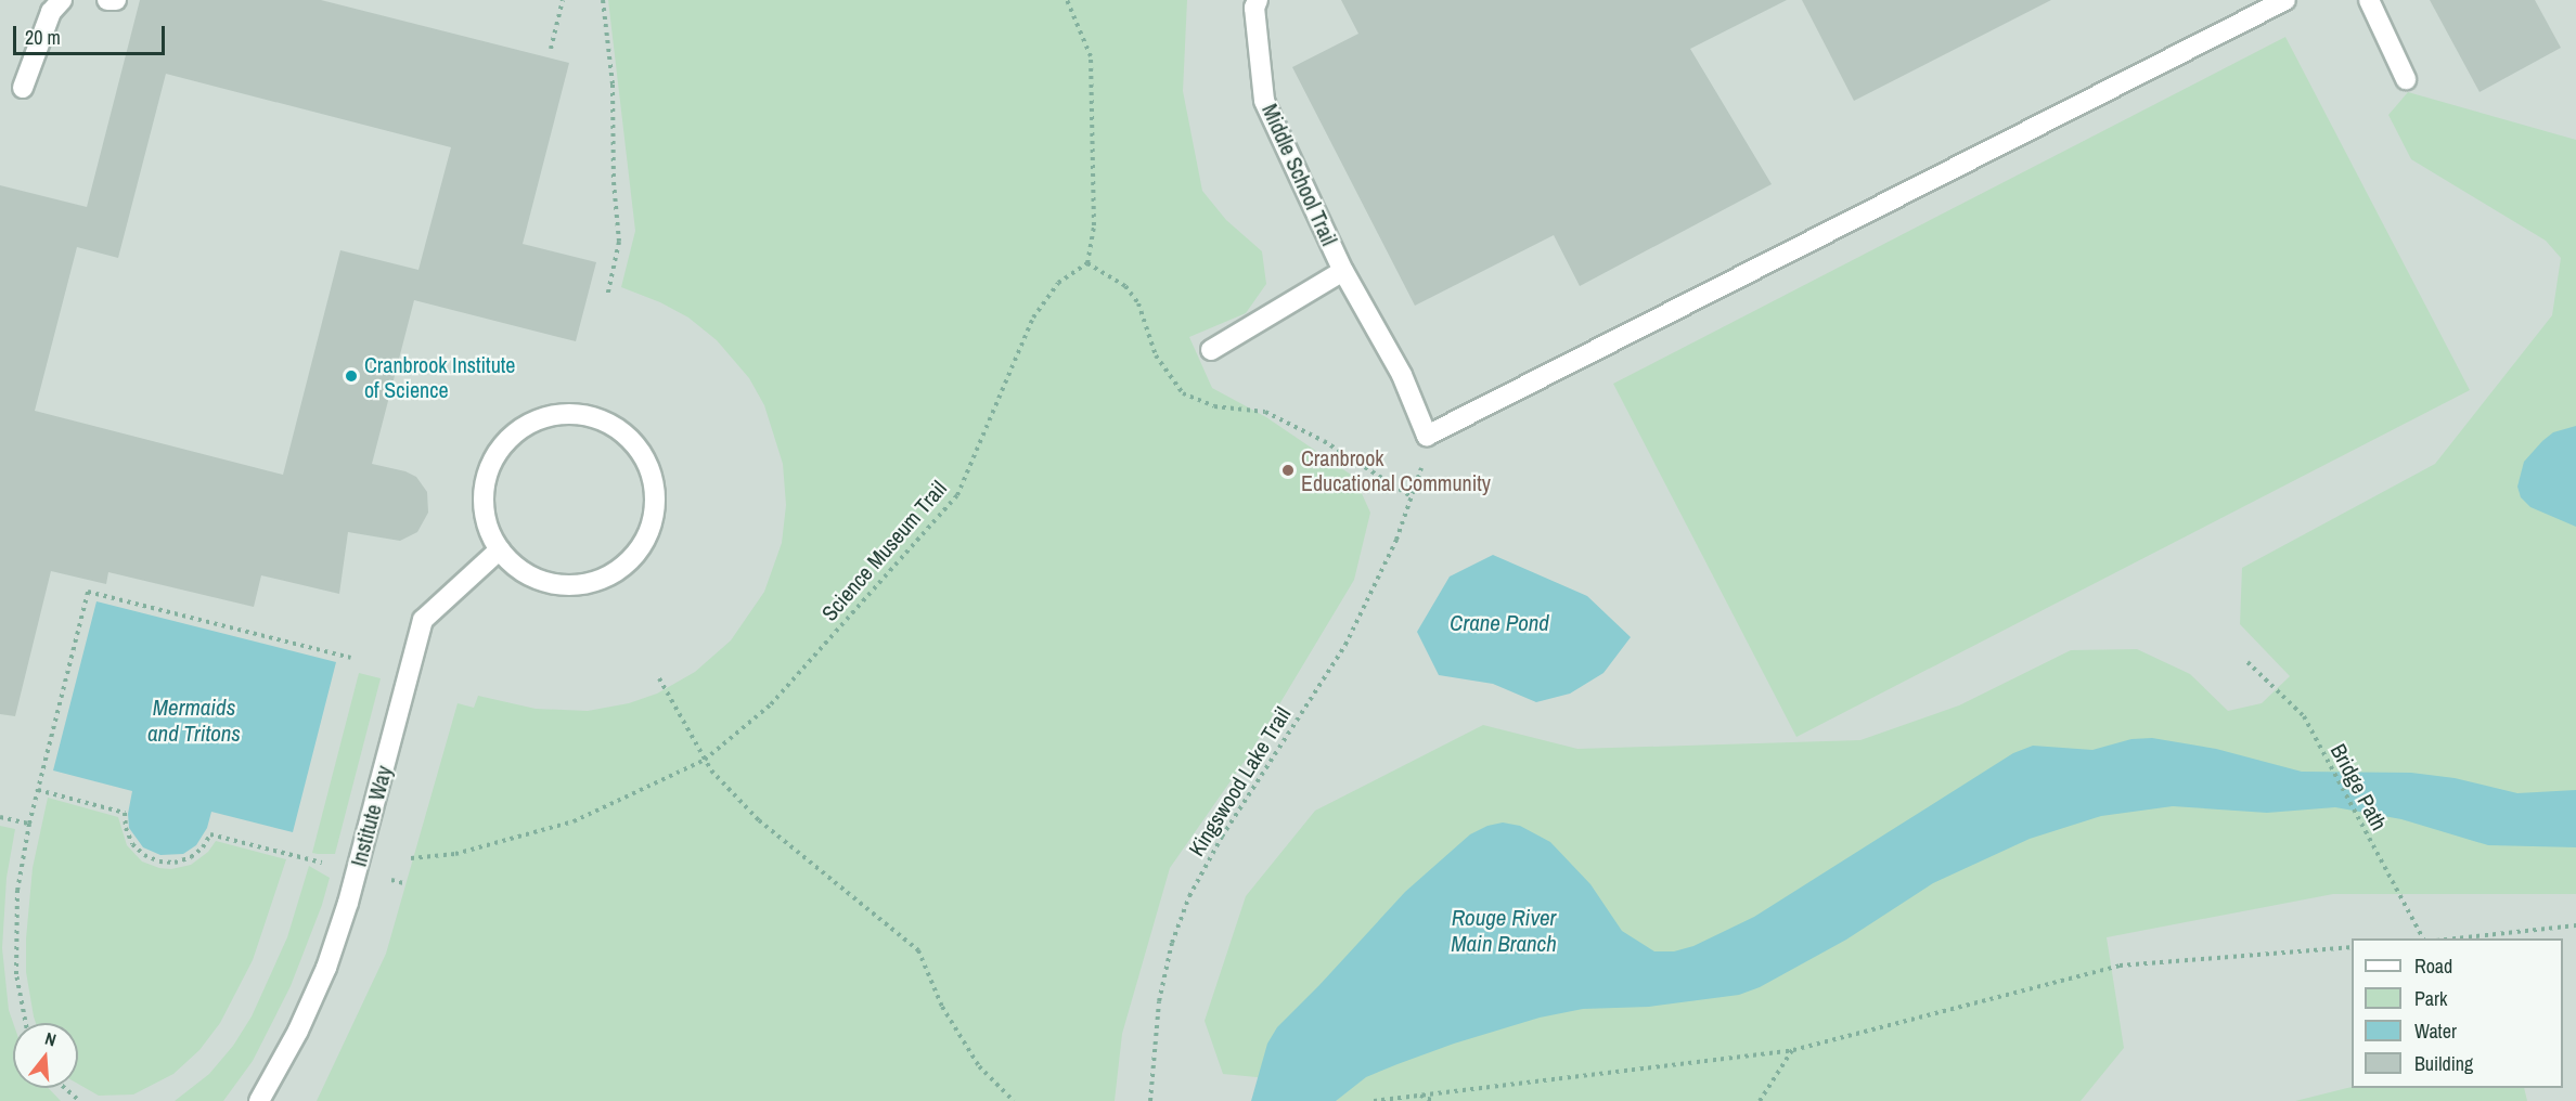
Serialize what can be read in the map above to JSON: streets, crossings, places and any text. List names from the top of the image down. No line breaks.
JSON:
{"streets":{"street":["Middle School Trail","Institute Way"],"path":["Science Museum Trail","Kingswood Lake Trail","Bridge Path"]},"crossings":[["Middle School Trail","Kingswood Lake Trail"]],"water":["Crane Pond","Mermaids and Tritons","Rouge River Main Branch"],"places":["Cranbrook Institute of Science","Cranbrook Educational Community"],"legend":["Road","Park","Water","Building"],"scale_bar":"20 m","north":"top"}
